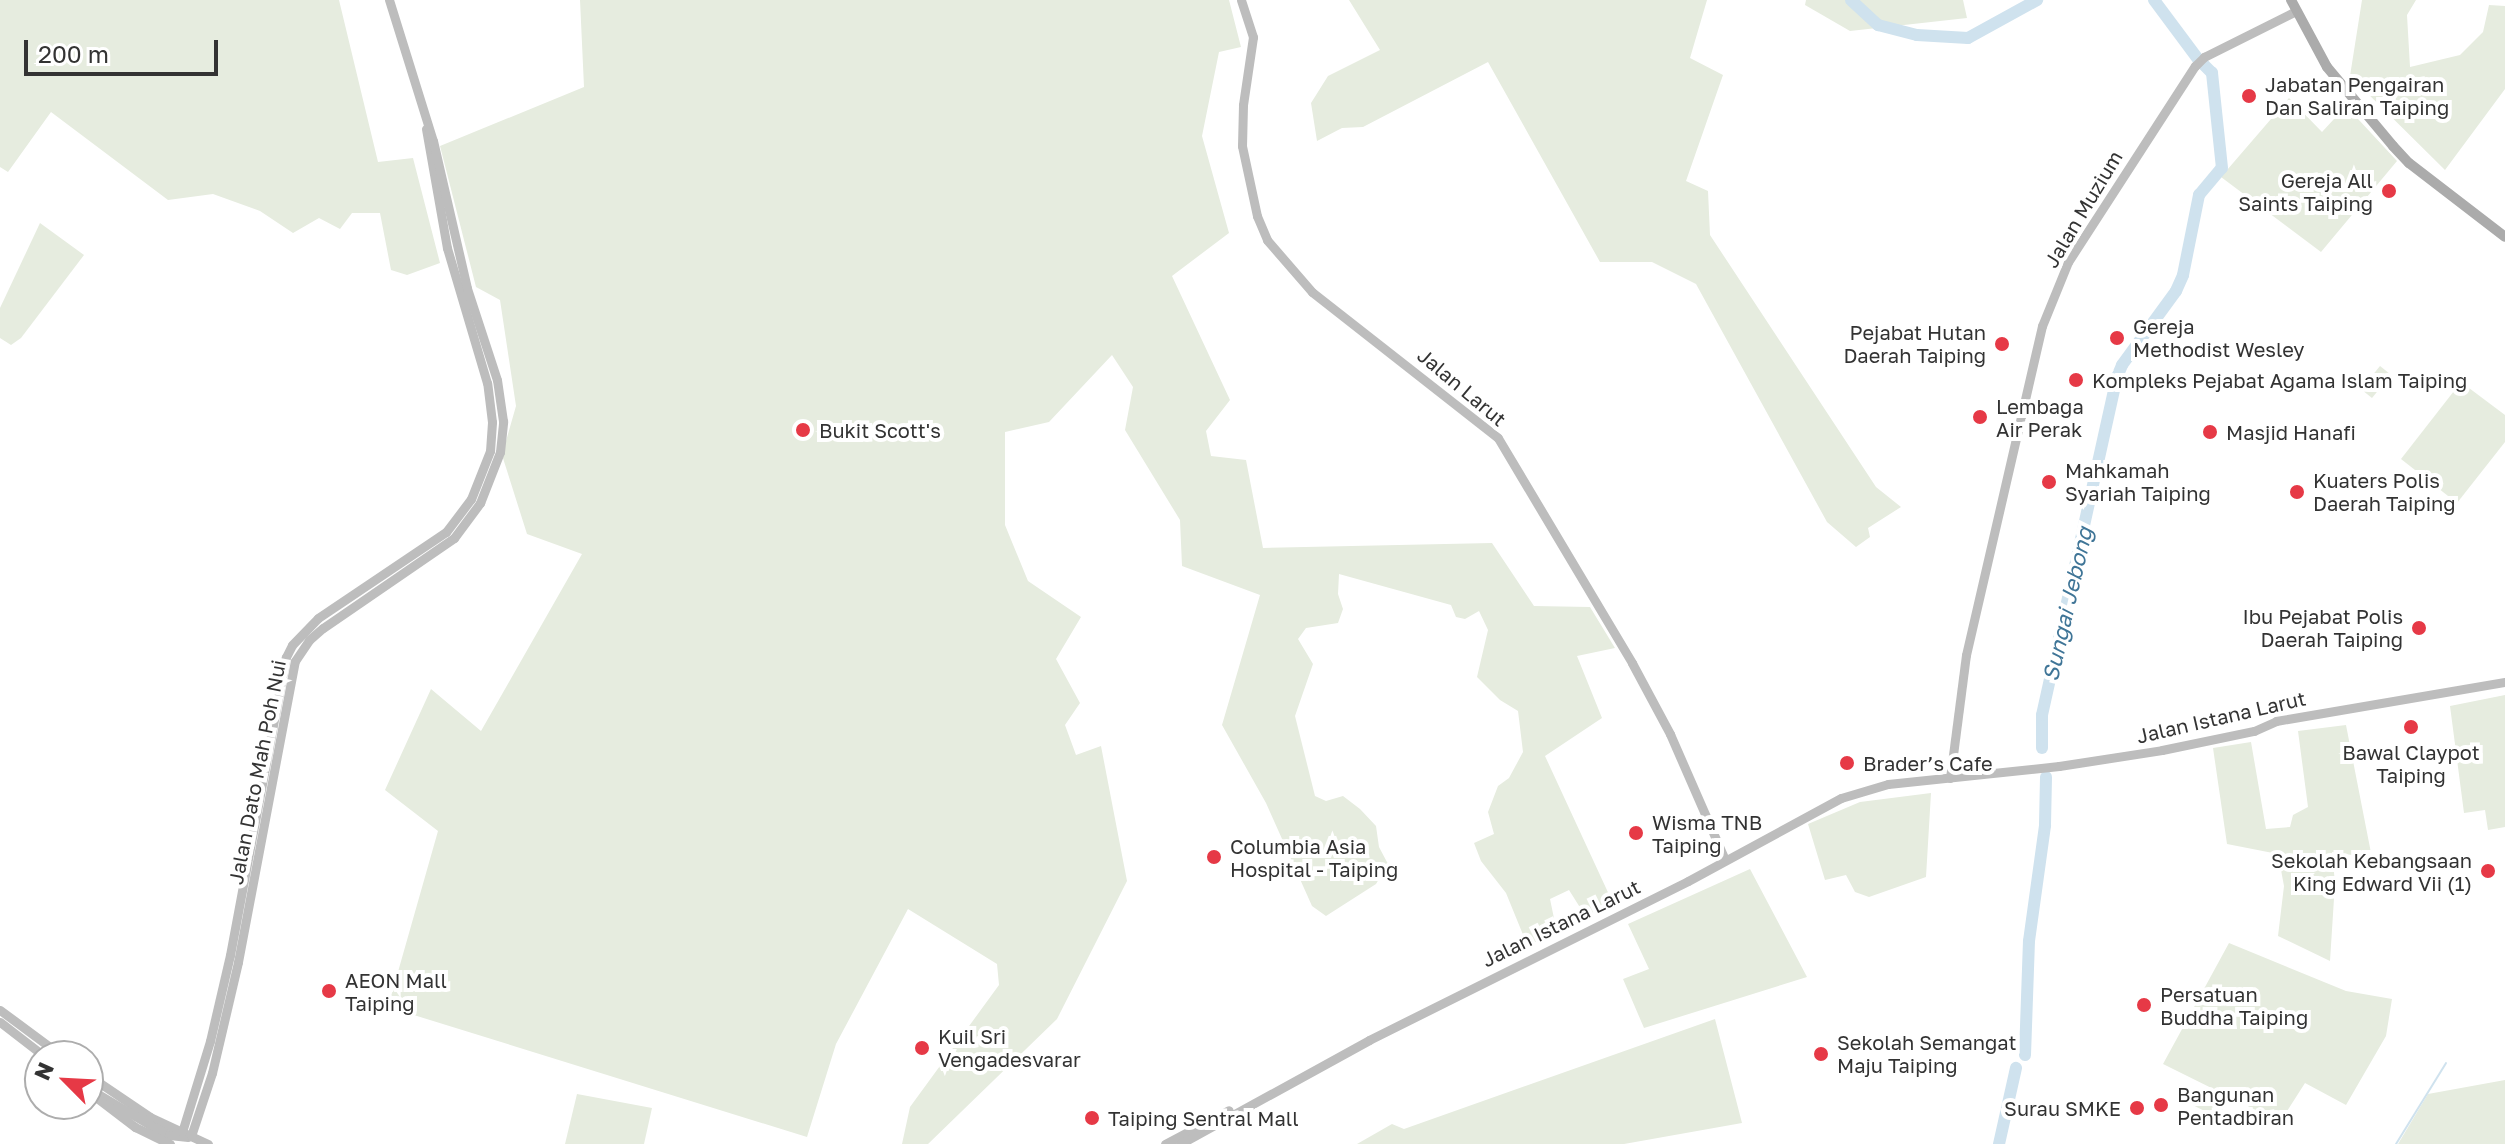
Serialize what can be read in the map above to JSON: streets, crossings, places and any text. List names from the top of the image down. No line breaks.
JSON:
{"streets":{"main road":["Jalan Muzium","Jalan Larut","Jalan Istana Larut","Jalan Dato Mah Poh Nui"]},"crossings":[["Jalan Muzium","Jalan Istana Larut"],["Jalan Larut","Jalan Istana Larut"]],"water":["Sungai Jebong"],"places":["Jabatan Pengairan Dan Saliran Taiping","Gereja All Saints Taiping","Gereja Methodist Wesley","Pejabat Hutan Daerah Taiping","Kompleks Pejabat Agama Islam Taiping","Lembaga Air Perak","Bukit Scott's","Masjid Hanafi","Mahkamah Syariah Taiping","Kuaters Polis Daerah Taiping","Ibu Pejabat Polis Daerah Taiping","Bawal Claypot Taiping","Brader’s Cafe","Wisma TNB Taiping","Columbia Asia Hospital - Taiping","Sekolah Kebangsaan King Edward Vii (1)","AEON Mall Taiping","Persatuan Buddha Taiping","Kuil Sri Vengadesvarar","Sekolah Semangat Maju Taiping","Bangunan Pentadbiran","Surau SMKE","Taiping Sentral Mall"],"scale_bar":"200 m","north":"top left"}
